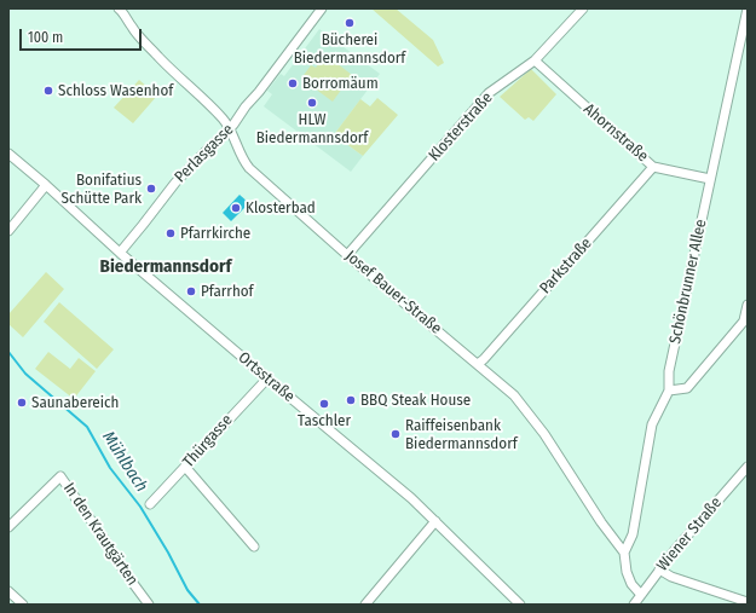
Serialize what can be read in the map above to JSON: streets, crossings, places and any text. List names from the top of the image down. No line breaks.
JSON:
{"streets":{"street":["Klosterstraße","Ahornstraße","Perlasgasse","Parkstraße","Schönbrunner Allee","Josef Bauer-Straße","Ortsstraße","Thürgasse","In den Krautgärten","Wiener Straße"]},"crossings":[["Klosterstraße","Ahornstraße"],["Klosterstraße","Josef Bauer-Straße"],["Ahornstraße","Parkstraße"],["Ahornstraße","Schönbrunner Allee"],["Perlasgasse","Josef Bauer-Straße"],["Perlasgasse","Ortsstraße"],["Parkstraße","Josef Bauer-Straße"],["Schönbrunner Allee","Josef Bauer-Straße"],["Josef Bauer-Straße","Wiener Straße"],["Ortsstraße","Thürgasse"]],"districts":["Biedermannsdorf"],"water":["Mühlbach"],"places":["Bücherei Biedermannsdorf","Borromäum","Schloss Wasenhof","HLW Biedermannsdorf","Bonifatius Schütte Park","Klosterbad","Pfarrkirche","Pfarrhof","BBQ Steak House","Saunabereich","Taschler","Raiffeisenbank Biedermannsdorf"],"scale_bar":"100 m"}
